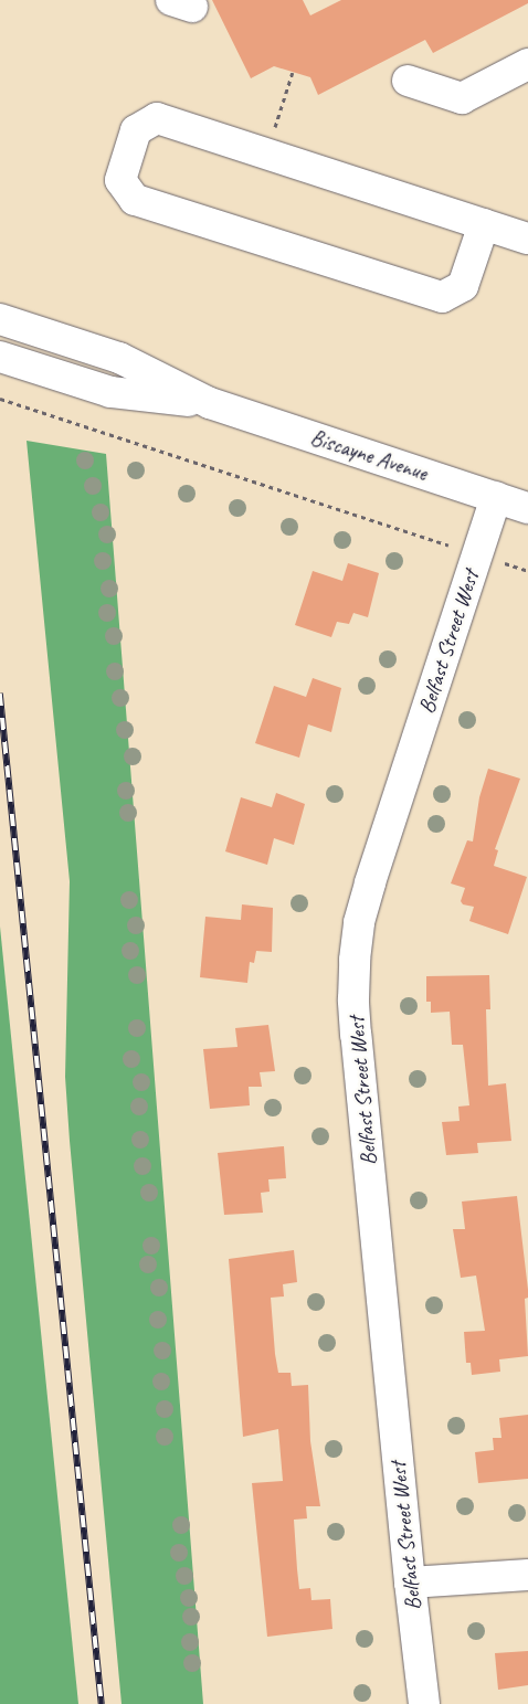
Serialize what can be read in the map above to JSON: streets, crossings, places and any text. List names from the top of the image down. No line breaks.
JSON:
{"streets":{"street":["Biscayne Avenue","Belfast Street West"]},"crossings":[["Biscayne Avenue","Belfast Street West"]]}
